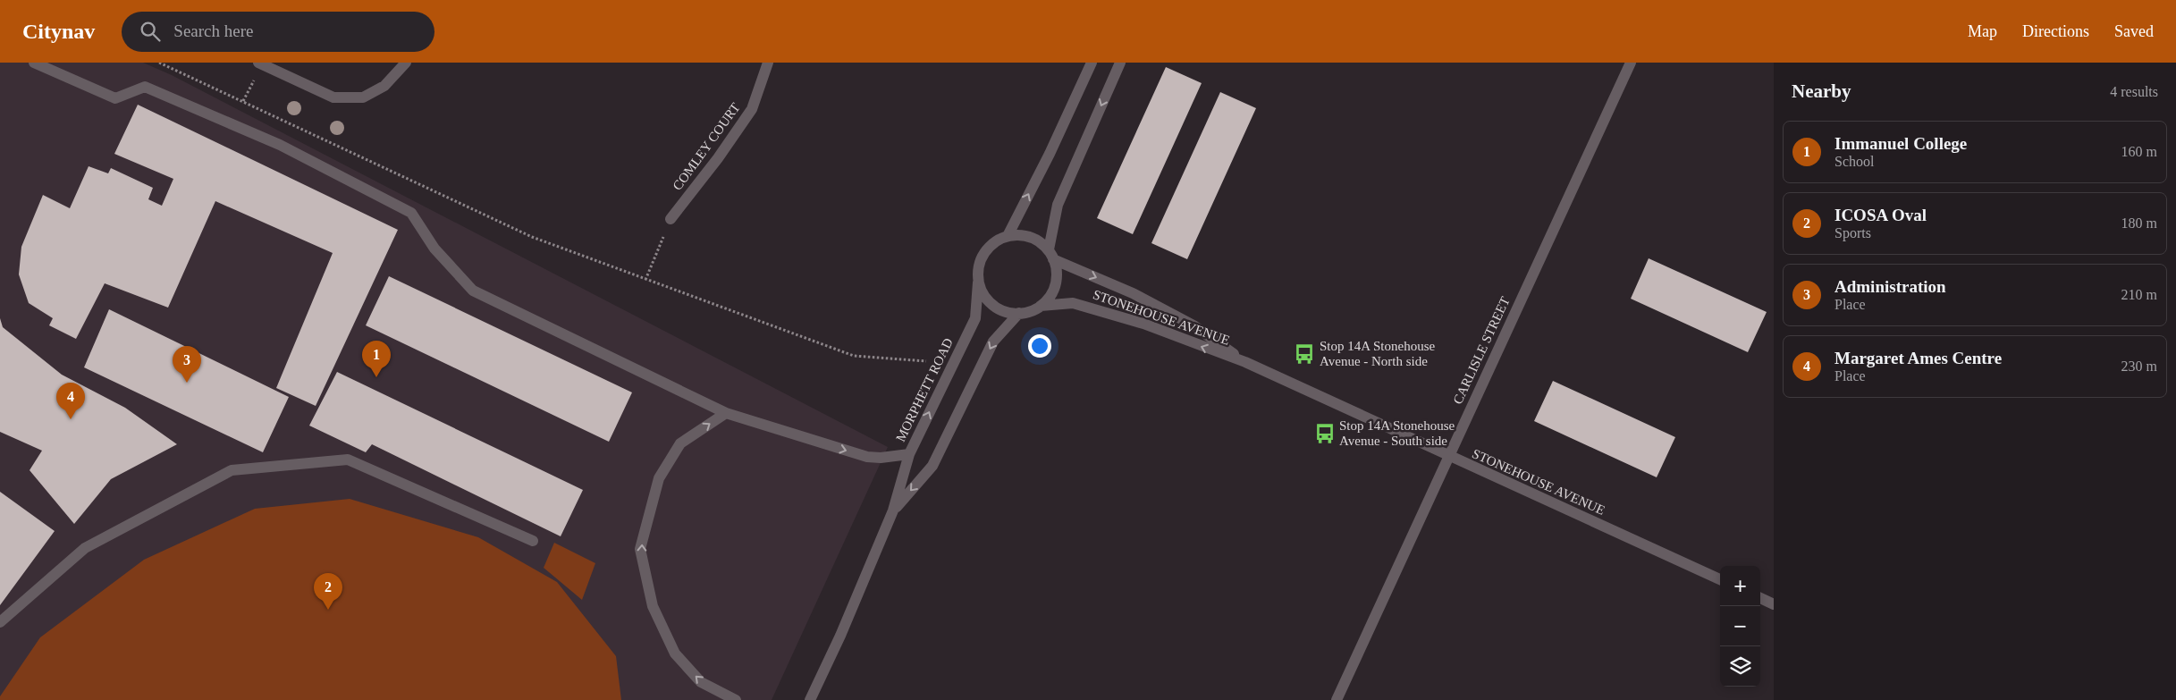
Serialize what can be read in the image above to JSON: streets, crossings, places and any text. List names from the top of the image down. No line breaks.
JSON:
{"streets":{"street":["COMLEY COURT","STONEHOUSE AVENUE","CARLISLE STREET","MORPHETT ROAD"]},"crossings":[["STONEHOUSE AVENUE","CARLISLE STREET"],["STONEHOUSE AVENUE","MORPHETT ROAD"]],"places":{"bus stop":["Stop 14A Stonehouse Avenue - North side","Stop 14A Stonehouse Avenue - South side"]},"page":{"header":"Citynav","search":"Search here","nav":["Map","Directions","Saved"],"heading":["Nearby","4 results"],"list":[{"mark":"1","name":"Immanuel College","note":"School","value":"160 m"},{"mark":"2","name":"ICOSA Oval","note":"Sports","value":"180 m"},{"mark":"3","name":"Administration","note":"Place","value":"210 m"},{"mark":"4","name":"Margaret Ames Centre","note":"Place","value":"230 m"}],"pins":["1","3","4","2"],"map_buttons":["+","−"]}}
